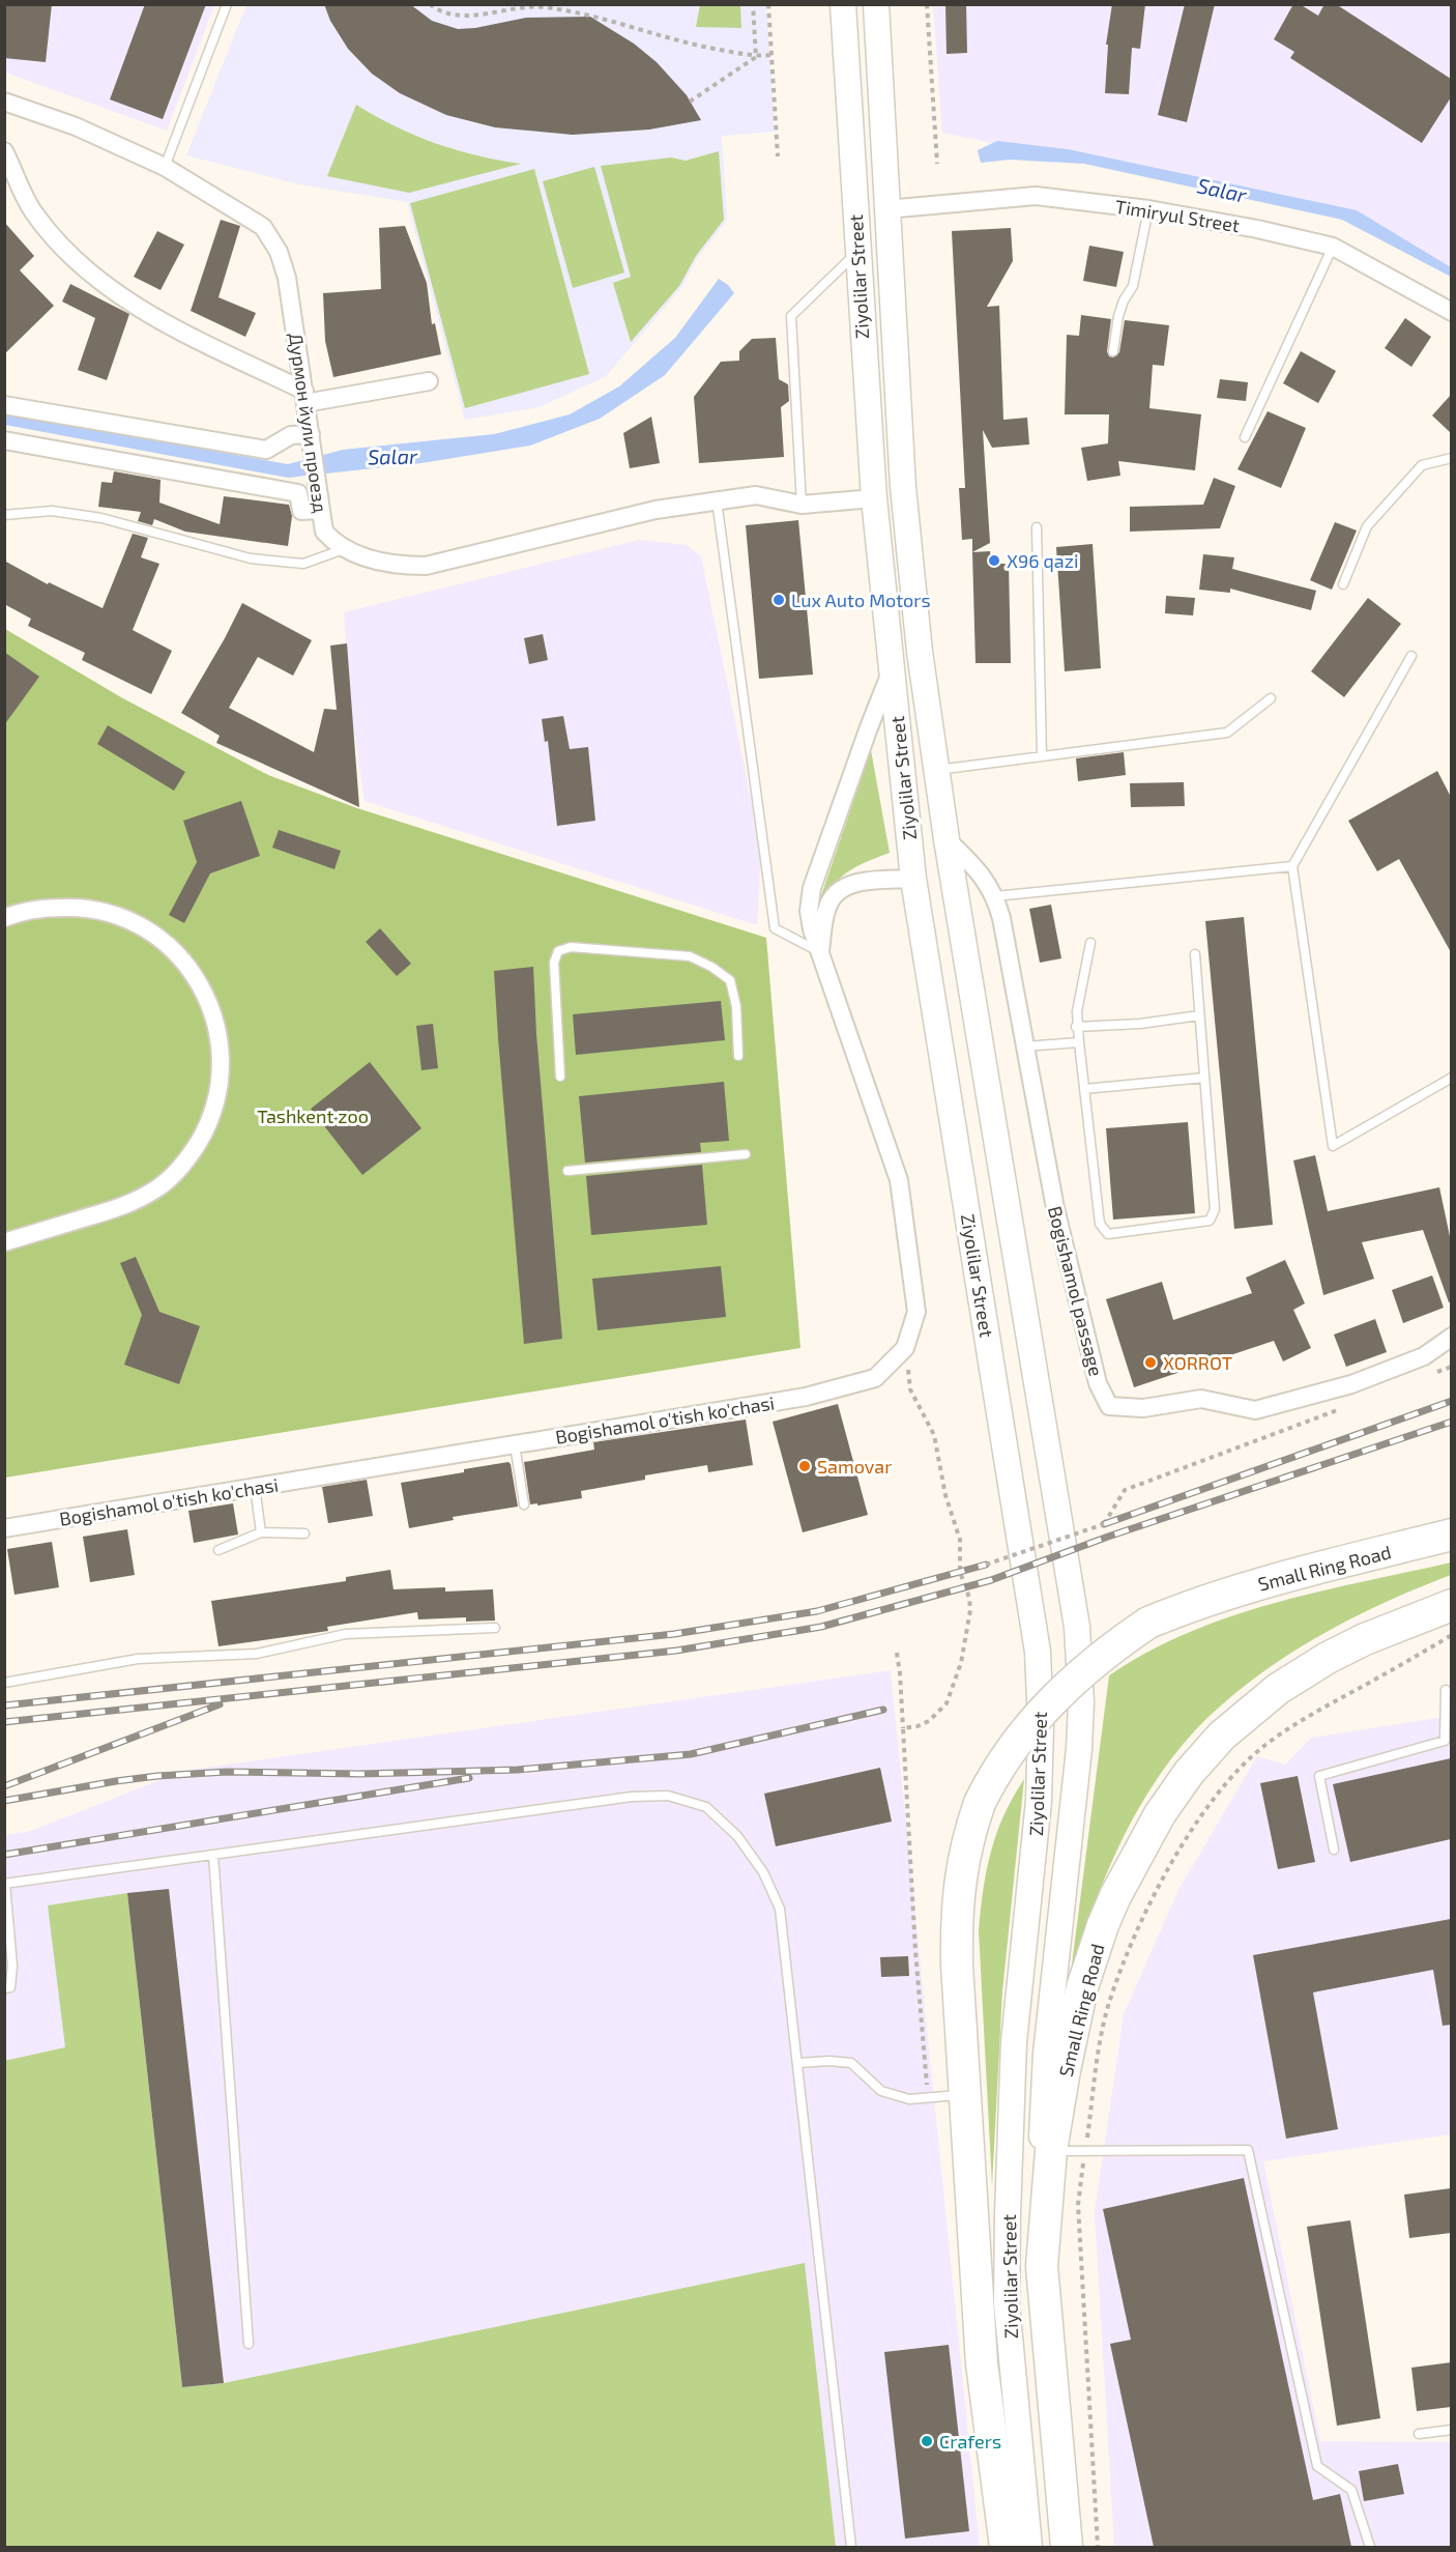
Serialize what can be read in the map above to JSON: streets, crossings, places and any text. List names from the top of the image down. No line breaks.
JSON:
{"streets":{"highway":["Small Ring Road"],"main road":["Ziyolilar Street"],"street":["Timiryul Street","Дурмон йули проезд","Bogishamol passage","Bogishamol o'tish ko'chasi"]},"crossings":[["Timiryul Street","Ziyolilar Street"],["Ziyolilar Street","Дурмон йули проезд"],["Ziyolilar Street","Bogishamol passage"],["Ziyolilar Street","Bogishamol o'tish ko'chasi"],["Ziyolilar Street","Small Ring Road"]],"water":["Salar"],"parks":["Tashkent zoo"],"places":["X96 qazi","Lux Auto Motors","XORROT","Samovar","Crafers"]}
